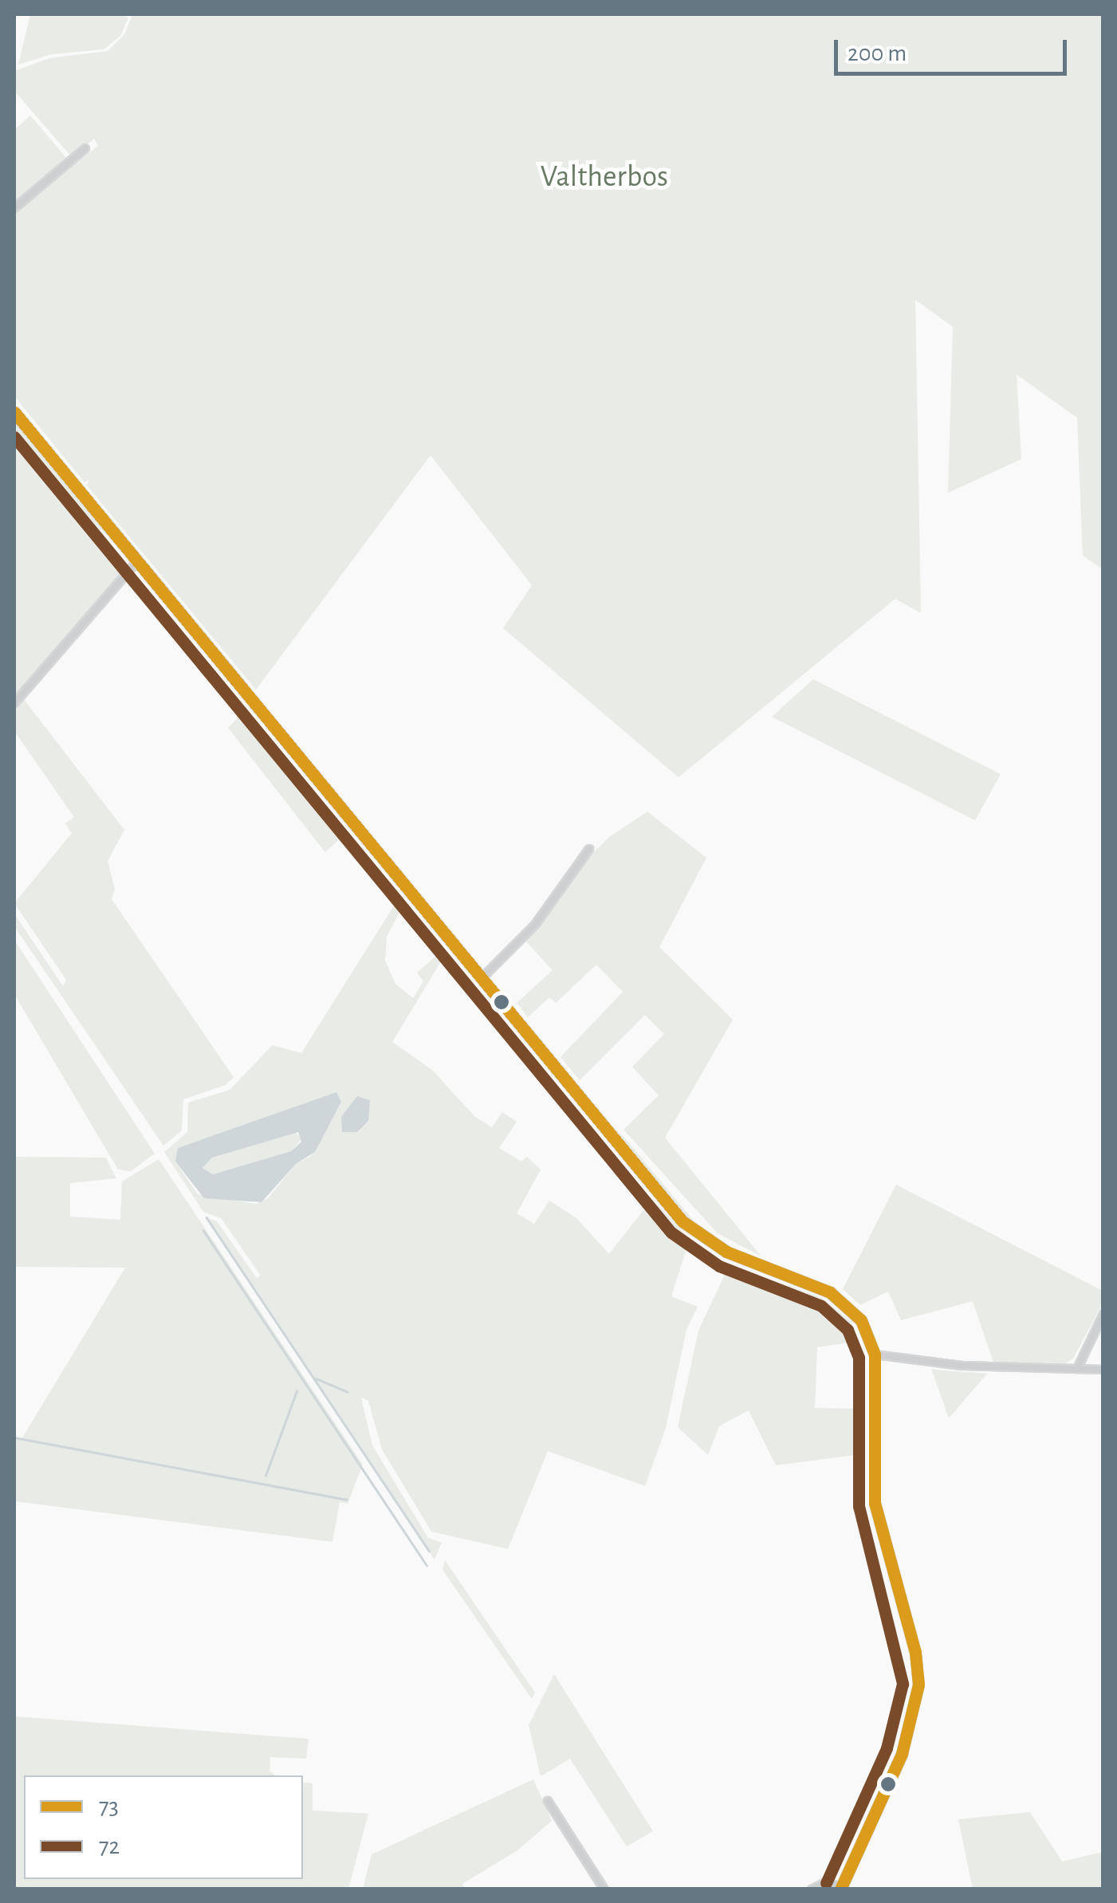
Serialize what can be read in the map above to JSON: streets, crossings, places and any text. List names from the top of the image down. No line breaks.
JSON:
{"parks":["Valtherbos"],"lines":["transit line 73","transit line 72"],"legend":["73","72"],"scale_bar":"200 m"}
